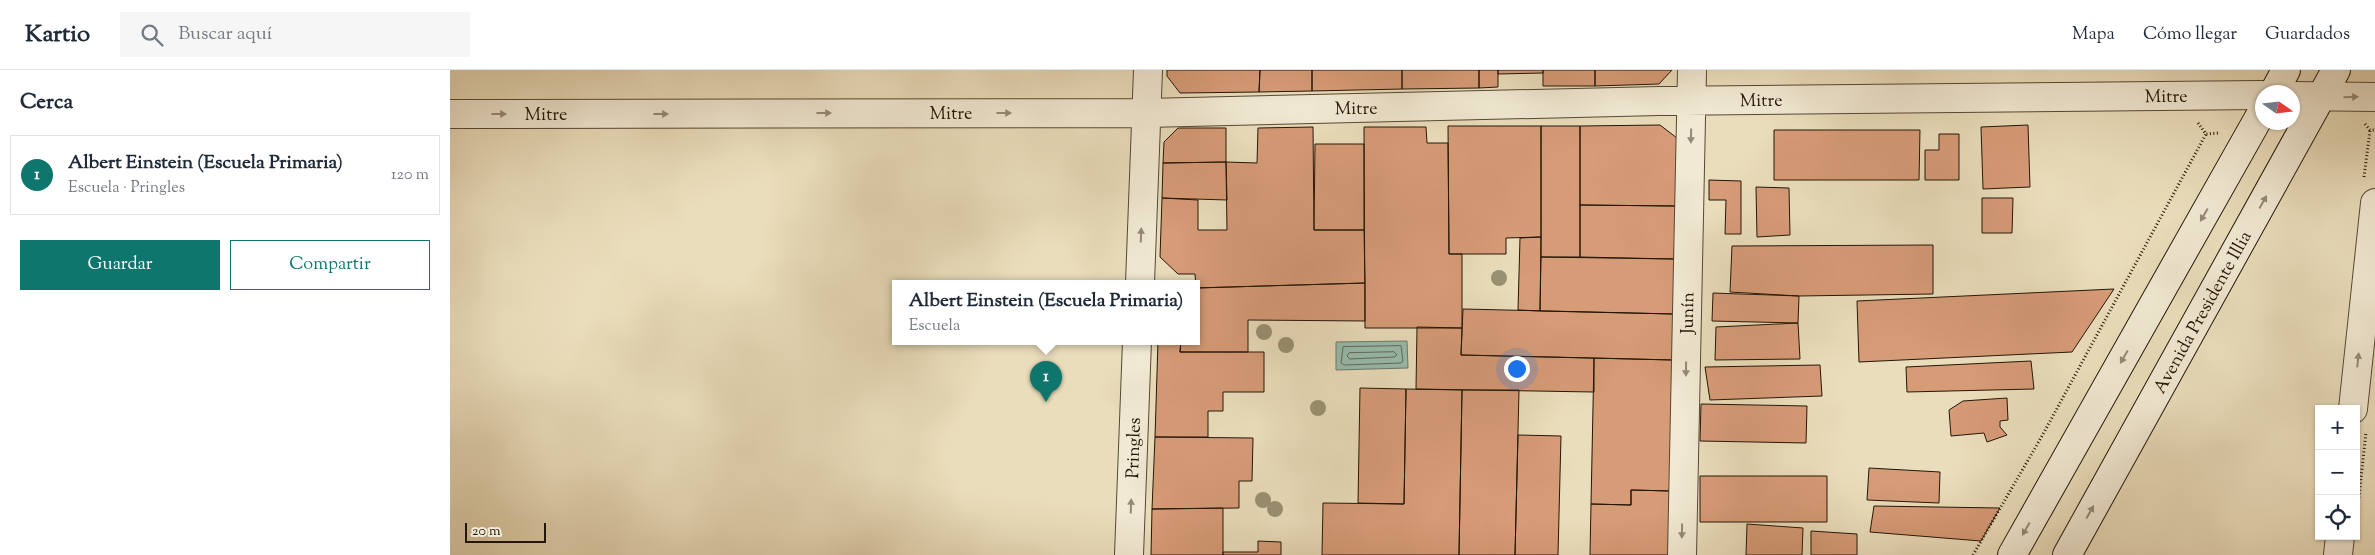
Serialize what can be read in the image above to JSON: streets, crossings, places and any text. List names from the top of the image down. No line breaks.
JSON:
{"streets":{"street":["Mitre","Avenida Presidente Illia","Junín","Pringles"]},"crossings":[["Mitre","Junín"]],"one_way":["Mitre","Junín","Pringles"],"scale_bar":"20 m","north":"right","page":{"header":"Kartio","search":"Buscar aquí","nav":["Mapa","Cómo llegar","Guardados"],"heading":"Cerca","list":[{"mark":"1","name":"Albert Einstein (Escuela Primaria)","note":"Escuela · Pringles","value":"120 m"}],"buttons":["Guardar","Compartir"],"popup":["Albert Einstein (Escuela Primaria)","Escuela"],"pins":"1","map_buttons":["+","−"],"scale":"20 m"}}
